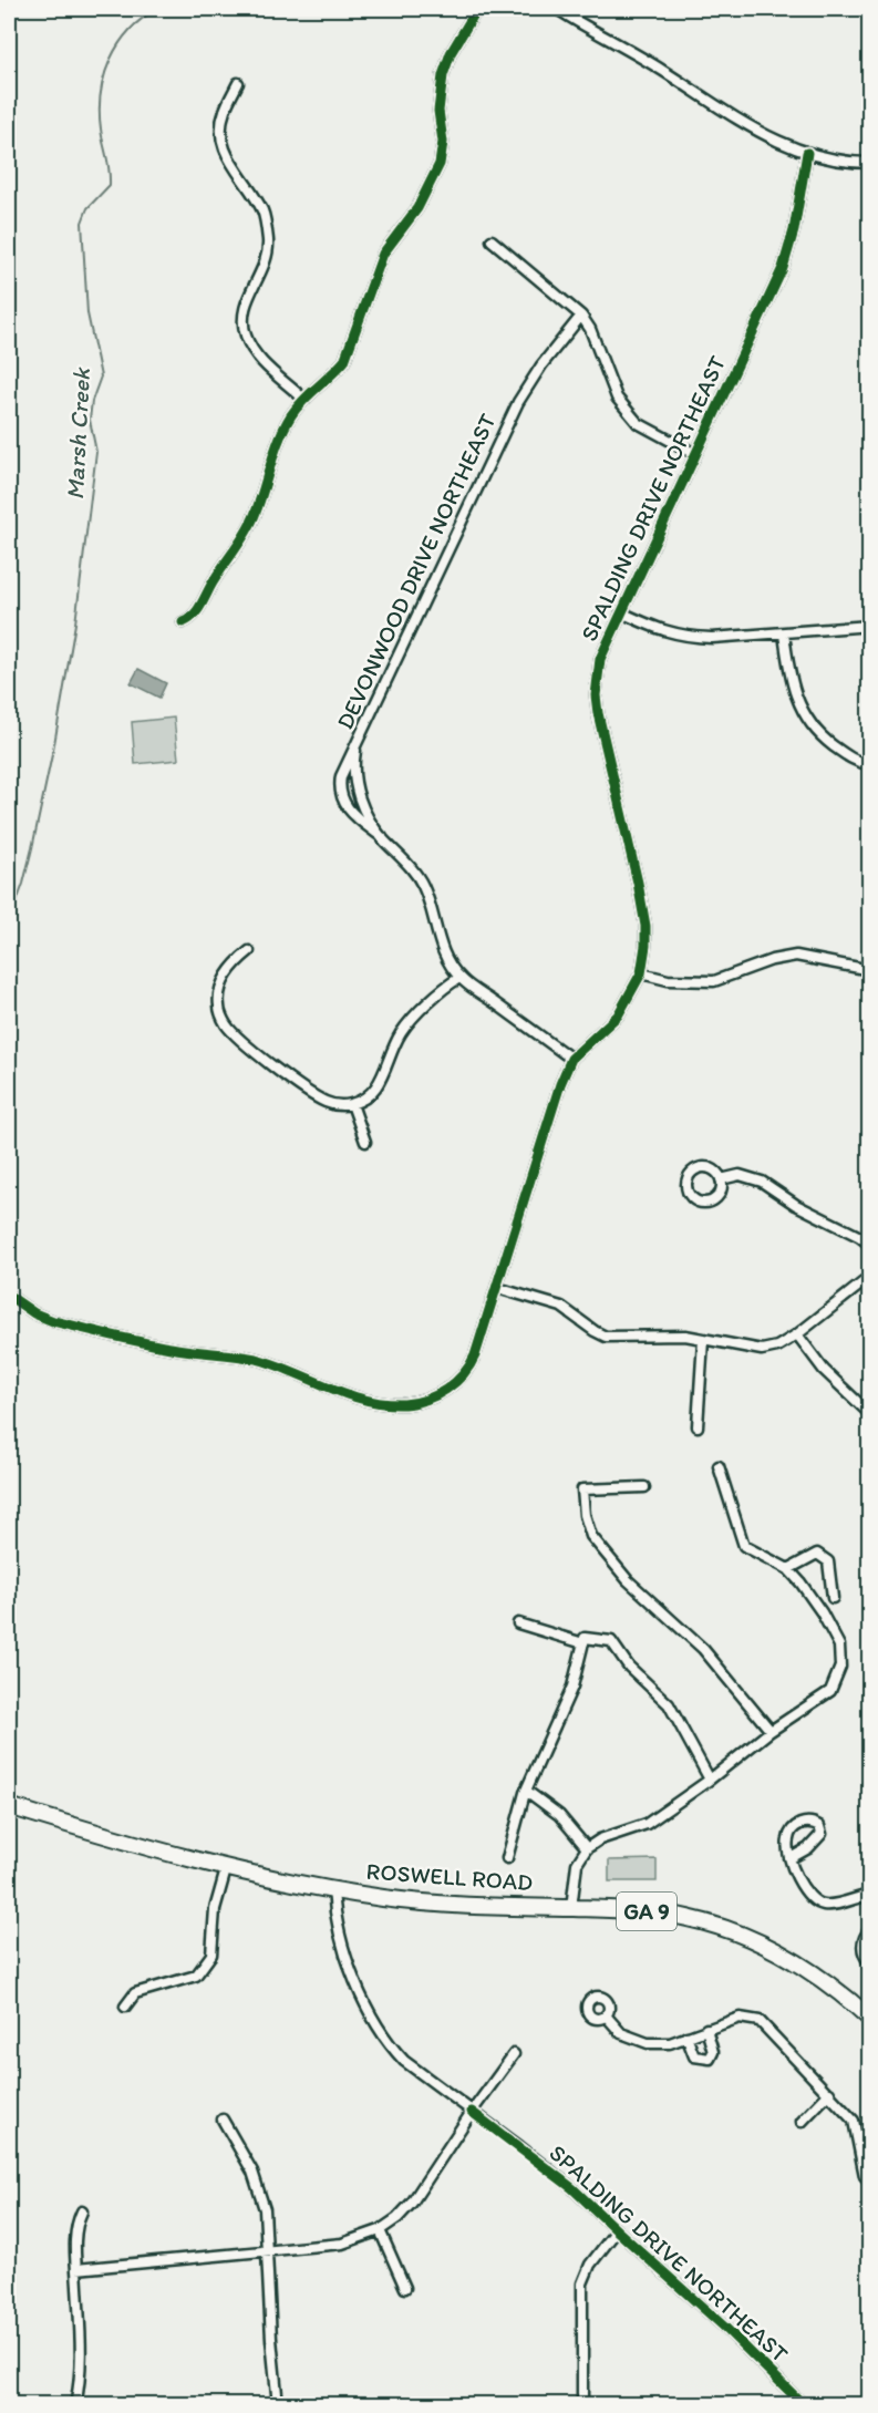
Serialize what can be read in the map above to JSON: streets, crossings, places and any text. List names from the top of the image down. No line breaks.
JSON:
{"streets":{"main road":["ROSWELL ROAD","GA 9"],"street":["SPALDING DRIVE NORTHEAST","DEVONWOOD DRIVE NORTHEAST"]},"crossings":[["SPALDING DRIVE NORTHEAST","DEVONWOOD DRIVE NORTHEAST"],["SPALDING DRIVE NORTHEAST","ROSWELL ROAD"]],"water":["Marsh Creek"]}
